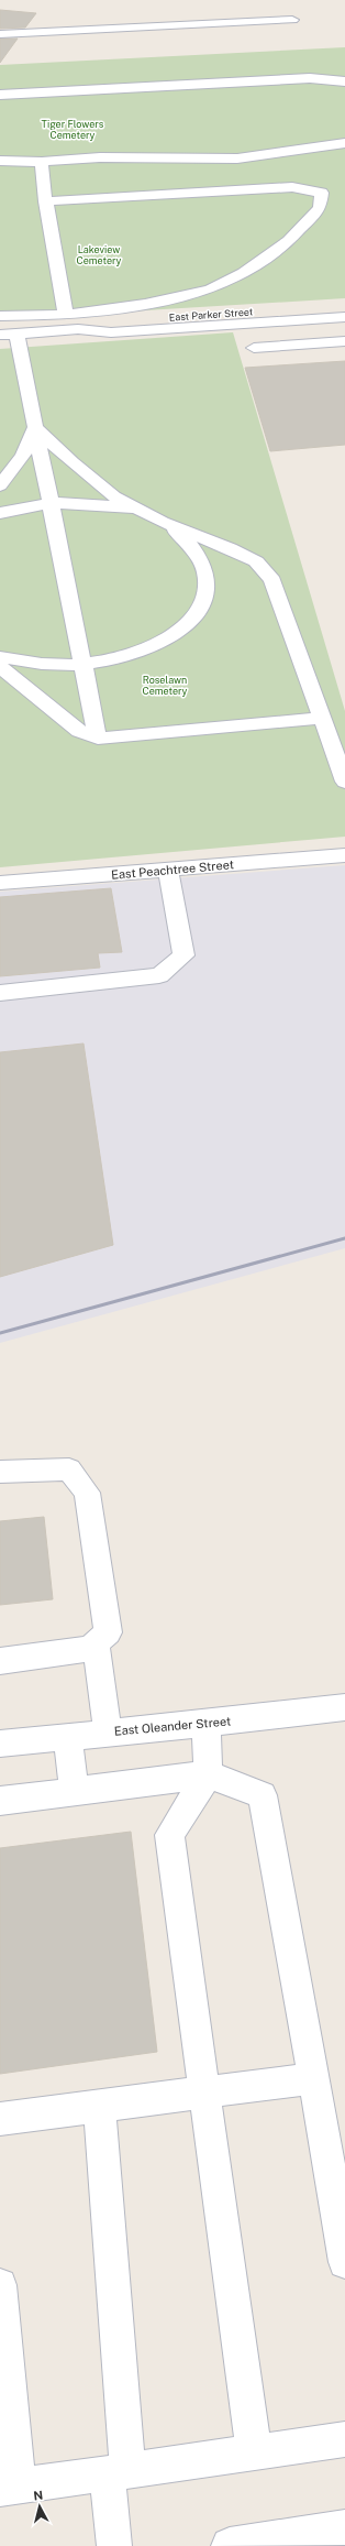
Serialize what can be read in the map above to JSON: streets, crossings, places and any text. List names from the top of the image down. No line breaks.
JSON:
{"streets":{"street":["East Parker Street","East Peachtree Street","East Oleander Street"]},"parks":["Tiger Flowers Cemetery","Lakeview Cemetery","Roselawn Cemetery"],"north":"top"}
